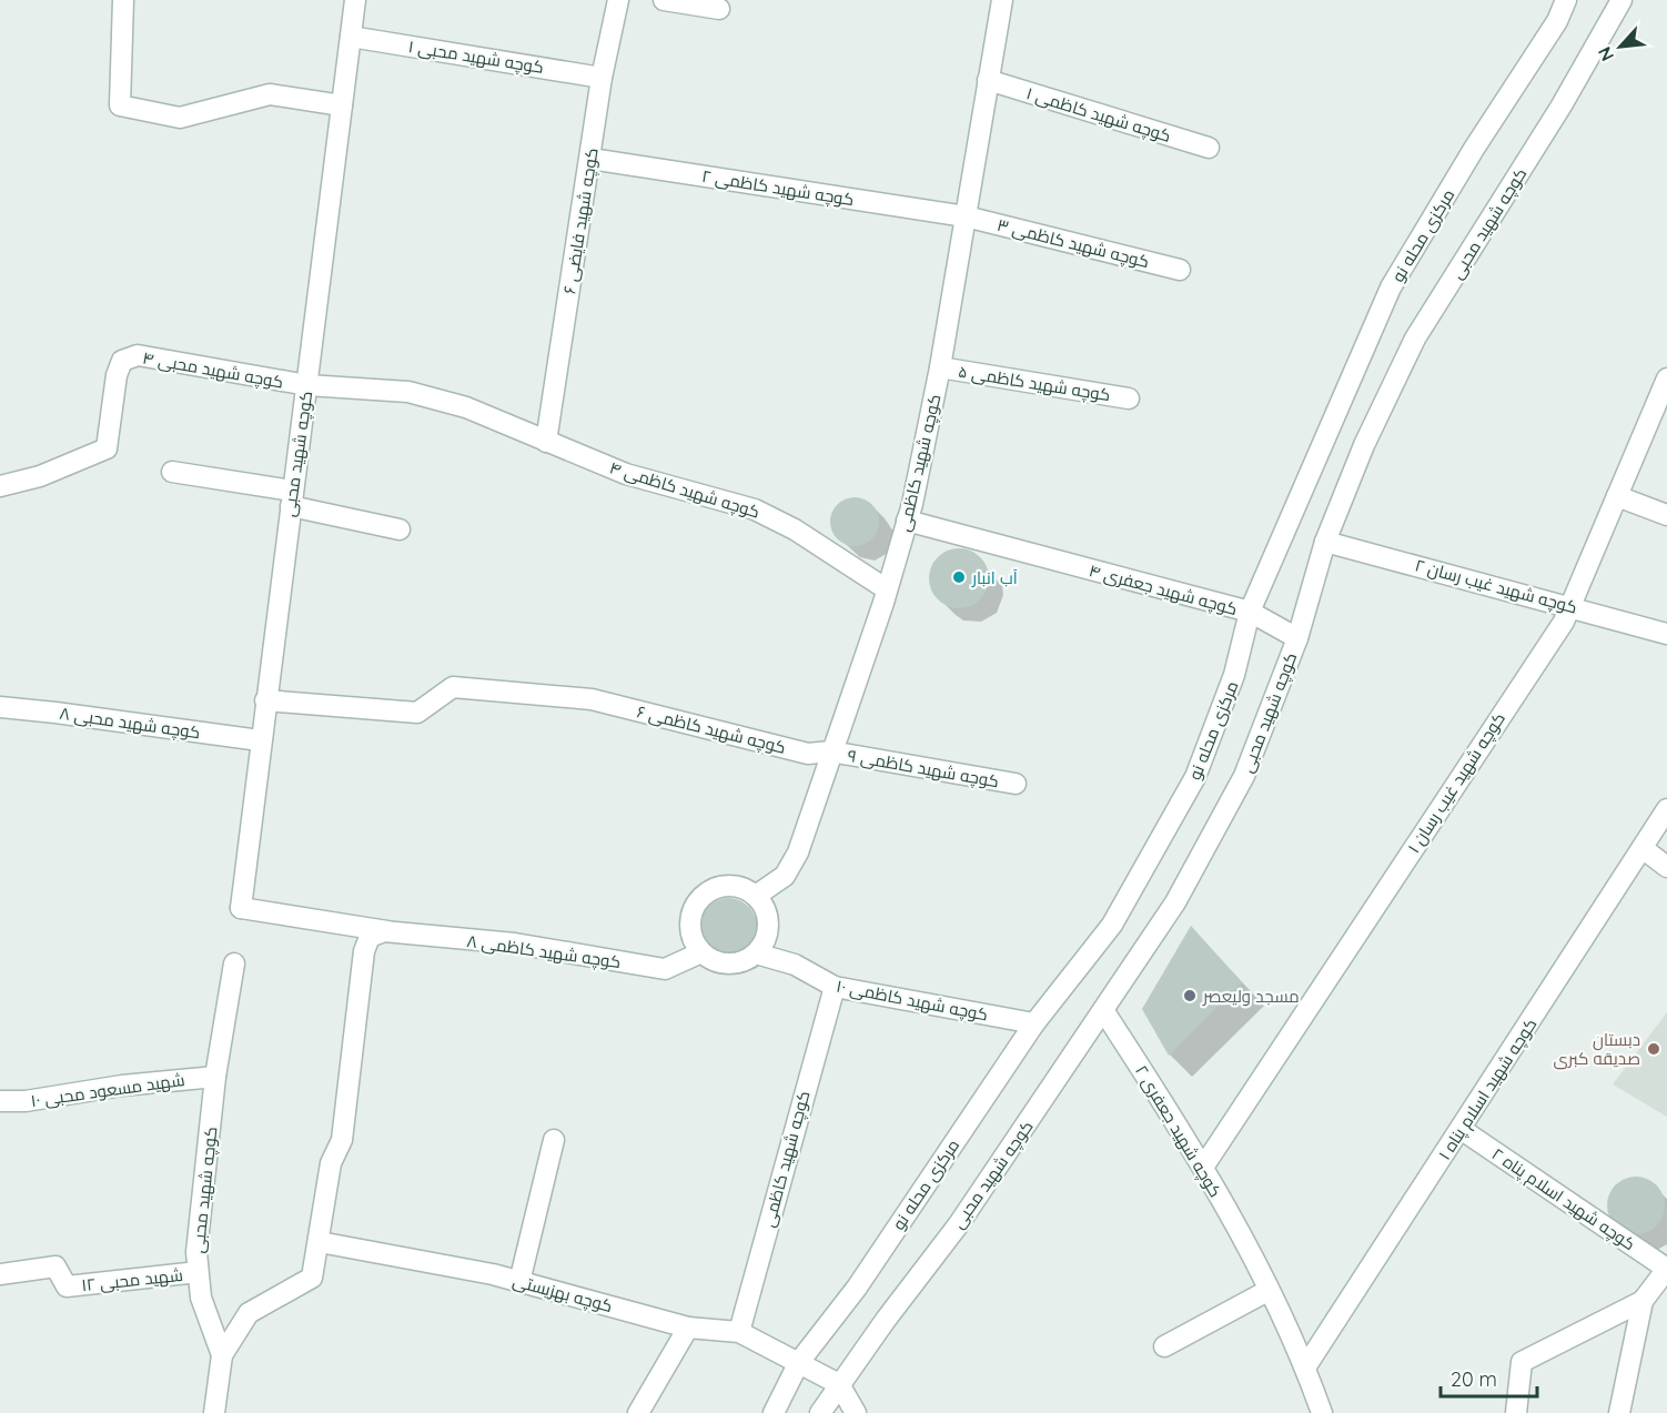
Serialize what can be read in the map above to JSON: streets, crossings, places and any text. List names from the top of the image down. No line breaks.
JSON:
{"streets":{"street":["کوچه شهید محبی ۱","کوچه شهید کاظمی ۱","کوچه شهید کاظمی ۲","کوچه شهید فایضی ۶","کوچه شهید محبی","مرکزی محله نو","کوچه شهید کاظمی ۳","کوچه شهید محبی ۴","کوچه شهید کاظمی ۵","کوچه شهید کاظمی","کوچه شهید کاظمی ۴","کوچه شهید غیب رسان ۲","کوچه شهید جعفری ۴","کوچه شهید محبی ۸","کوچه شهید کاظمی ۶","کوچه شهید کاظمی ۹","کوچه شهید غیب رسان ۱","کوچه شهید کاظمی ۸","کوچه شهید کاظمی ۱۰","کوچه شهید اسلام پناه ۱","شهید مسعود محبی ۱۰","کوچه شهید جعفری ۲","کوچه شهید اسلام پناه ۲","شهید محبی ۱۲","کوچه بهزیستی"]},"crossings":[["کوچه شهید محبی ۱","کوچه شهید فایضی ۶"],["کوچه شهید محبی ۱","کوچه شهید محبی"],["کوچه شهید کاظمی ۱","کوچه شهید کاظمی"],["کوچه شهید کاظمی ۲","کوچه شهید فایضی ۶"],["کوچه شهید کاظمی ۲","کوچه شهید کاظمی ۳"],["کوچه شهید کاظمی ۲","کوچه شهید کاظمی"],["کوچه شهید فایضی ۶","کوچه شهید کاظمی ۴"],["کوچه شهید محبی","کوچه شهید محبی ۴"],["کوچه شهید محبی","کوچه شهید کاظمی ۴"],["کوچه شهید محبی","کوچه شهید غیب رسان ۲"],["کوچه شهید محبی","کوچه شهید جعفری ۴"],["کوچه شهید محبی","کوچه شهید محبی ۸"],["کوچه شهید محبی","کوچه شهید کاظمی ۶"],["کوچه شهید محبی","کوچه شهید کاظمی ۸"],["کوچه شهید محبی","شهید مسعود محبی ۱۰"],["کوچه شهید محبی","کوچه شهید جعفری ۲"],["کوچه شهید محبی","شهید محبی ۱۲"],["کوچه شهید محبی","کوچه بهزیستی"],["مرکزی محله نو","کوچه شهید جعفری ۴"],["مرکزی محله نو","کوچه شهید کاظمی ۱۰"],["مرکزی محله نو","کوچه بهزیستی"],["کوچه شهید کاظمی ۳","کوچه شهید کاظمی"],["کوچه شهید محبی ۴","کوچه شهید کاظمی ۴"],["کوچه شهید کاظمی ۵","کوچه شهید کاظمی"],["کوچه شهید کاظمی","کوچه شهید کاظمی ۴"],["کوچه شهید کاظمی","کوچه شهید جعفری ۴"],["کوچه شهید کاظمی","کوچه شهید کاظمی ۶"],["کوچه شهید کاظمی","کوچه شهید کاظمی ۹"],["کوچه شهید کاظمی","کوچه شهید کاظمی ۸"],["کوچه شهید کاظمی","کوچه شهید کاظمی ۱۰"],["کوچه شهید کاظمی","کوچه بهزیستی"],["کوچه شهید غیب رسان ۲","کوچه شهید غیب رسان ۱"],["کوچه شهید کاظمی ۶","کوچه شهید کاظمی ۹"],["کوچه شهید غیب رسان ۱","کوچه شهید جعفری ۲"],["کوچه شهید کاظمی ۸","کوچه شهید کاظمی ۱۰"],["کوچه شهید اسلام پناه ۱","کوچه شهید جعفری ۲"],["کوچه شهید اسلام پناه ۱","کوچه شهید اسلام پناه ۲"]],"places":["آب انبار","مسجد ولیعصر","دبستان صدیقه کبری"],"scale_bar":"20 m","north":"bottom left"}
